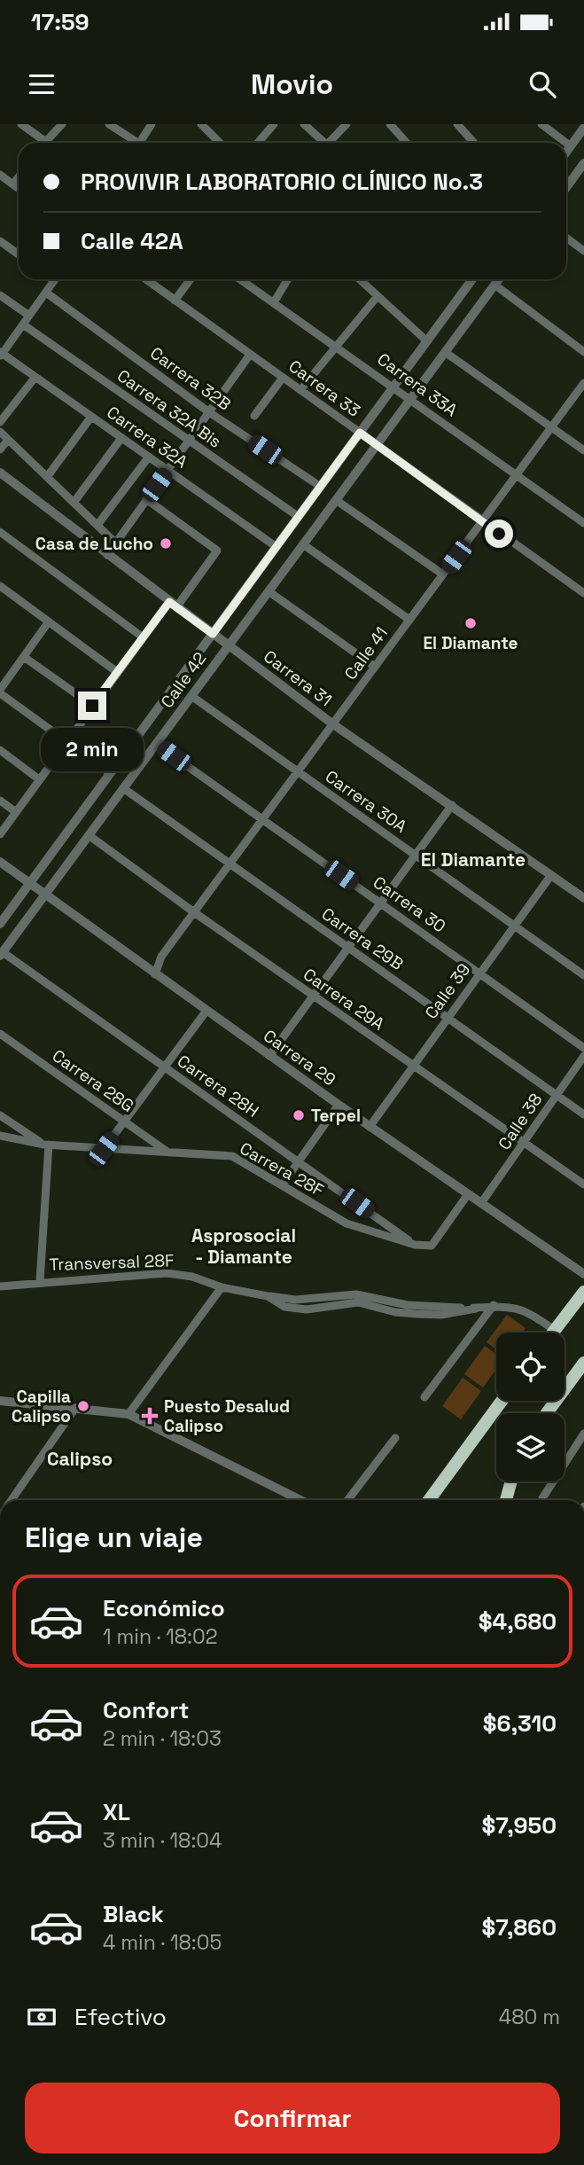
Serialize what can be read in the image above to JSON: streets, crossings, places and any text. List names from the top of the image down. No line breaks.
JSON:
{"streets":{"street":["Carrera 32B","Carrera 33A","Carrera 33","Carrera 32A Bis","Carrera 32A","Calle 41","Carrera 31","Calle 42","Carrera 30A","Carrera 30","Carrera 29B","Calle 39","Carrera 29A","Carrera 29","Carrera 28G","Carrera 28H","Calle 38","Carrera 28F","Transversal 28F"]},"crossings":[["Carrera 32B","Calle 42"],["Carrera 33A","Calle 41"],["Carrera 33A","Calle 42"],["Carrera 33","Calle 41"],["Carrera 33","Calle 42"],["Carrera 32A Bis","Calle 42"],["Carrera 32A","Calle 42"],["Calle 41","Carrera 31"],["Calle 41","Carrera 30A"],["Calle 41","Carrera 30"],["Calle 41","Carrera 29B"],["Calle 41","Carrera 29A"],["Calle 41","Carrera 29"],["Carrera 31","Calle 42"],["Carrera 31","Calle 39"],["Calle 42","Carrera 30A"],["Calle 42","Carrera 30"],["Calle 42","Carrera 29B"],["Calle 42","Carrera 29A"],["Calle 42","Carrera 29"],["Calle 42","Carrera 28H"],["Carrera 30A","Calle 39"],["Carrera 30","Calle 39"],["Carrera 29B","Calle 39"],["Carrera 29B","Calle 38"],["Calle 39","Carrera 29A"],["Calle 39","Carrera 29"],["Carrera 29A","Calle 38"],["Carrera 29","Calle 38"],["Carrera 29","Carrera 28F"],["Carrera 28G","Carrera 28F"],["Carrera 28H","Carrera 28F"]],"districts":["El Diamante","Asprosocial - Diamante","Calipso"],"places":{"other":["Casa de Lucho","El Diamante","Terpel","Capilla Calipso"],"health":["Puesto Desalud Calipso"]},"page":{"status":"17:59","header":"Movio","banner":["PROVIVIR LABORATORIO CLÍNICO No.3","Calle 42A"],"bubble":"2 min","heading":"Elige un viaje","list":[{"name":"Económico","note":"1 min · 18:02","value":"$4,680"},{"name":"Confort","note":"2 min · 18:03","value":"$6,310"},{"name":"XL","note":"3 min · 18:04","value":"$7,950"},{"name":"Black","note":"4 min · 18:05","value":"$7,860"}],"pay":["Efectivo","480 m"],"buttons":"Confirmar"}}
